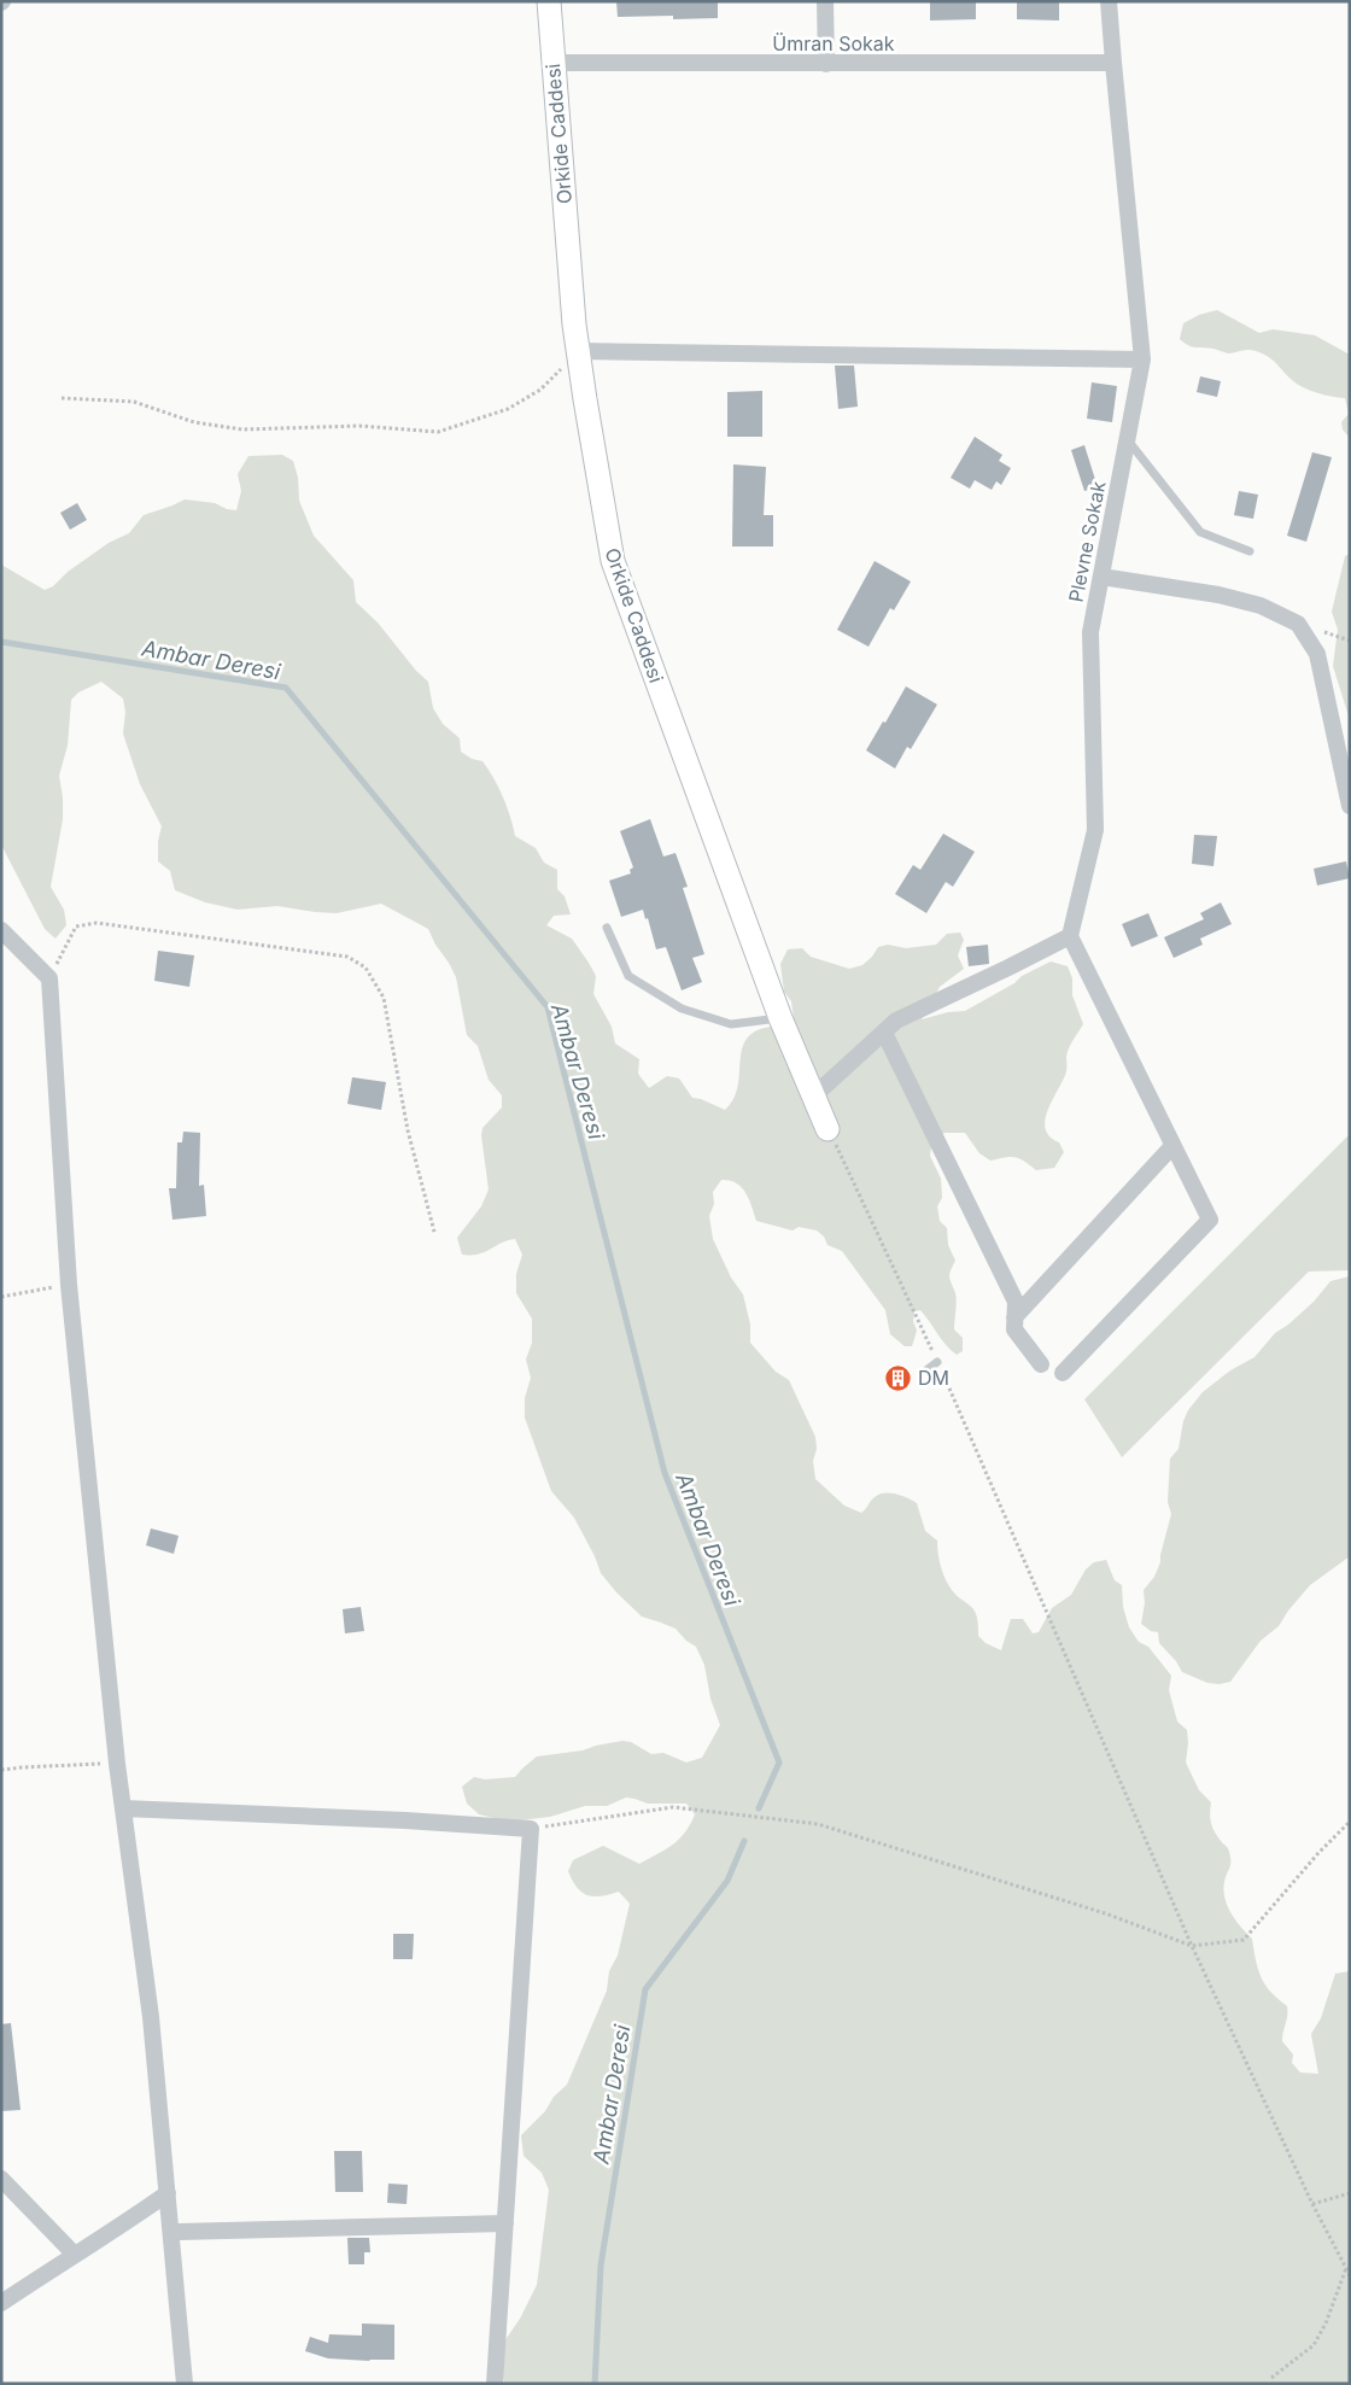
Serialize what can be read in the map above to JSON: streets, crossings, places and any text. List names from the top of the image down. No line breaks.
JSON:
{"streets":{"street":["Ümran Sokak","Orkide Caddesi","Plevne Sokak"]},"crossings":[["Ümran Sokak","Orkide Caddesi"],["Ümran Sokak","Plevne Sokak"]],"water":["Ambar Deresi"],"places":{"building":["DM"]}}
